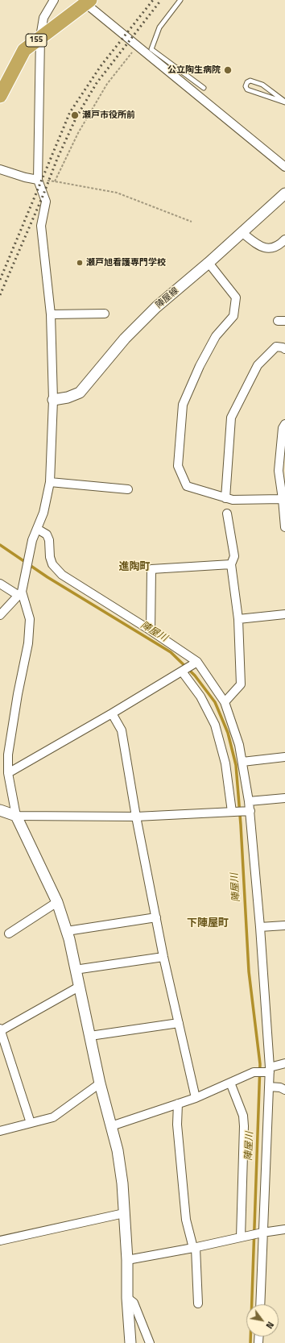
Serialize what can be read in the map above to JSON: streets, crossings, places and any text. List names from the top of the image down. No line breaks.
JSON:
{"streets":{"highway":["155"],"street":["陣屋線"]},"districts":["進陶町","下陣屋町"],"water":["陣屋川"],"places":["公立陶生病院","瀬戸市役所前","瀬戸旭看護専門学校"],"north":"bottom right"}
